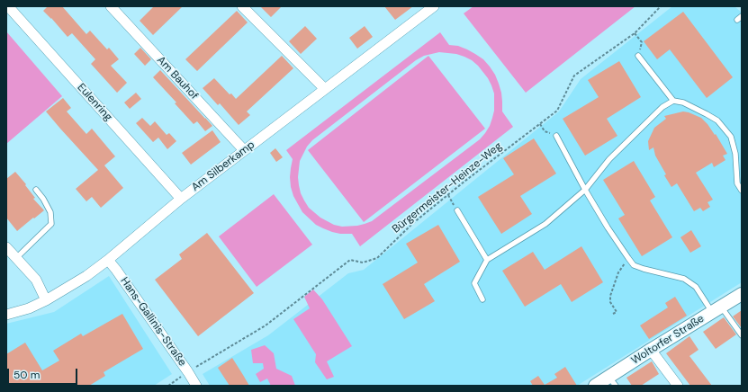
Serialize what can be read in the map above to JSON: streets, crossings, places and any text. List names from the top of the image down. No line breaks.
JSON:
{"streets":{"street":["Am Bauhof","Eulenring","Am Silberkamp","Hans-Gallinis-Straße","Woltorfer Straße"],"path":["Bürgermeister-Heinze-Weg"]},"crossings":[["Am Bauhof","Am Silberkamp"],["Eulenring","Am Silberkamp"],["Am Silberkamp","Hans-Gallinis-Straße"],["Bürgermeister-Heinze-Weg","Hans-Gallinis-Straße"]],"scale_bar":"50 m"}
